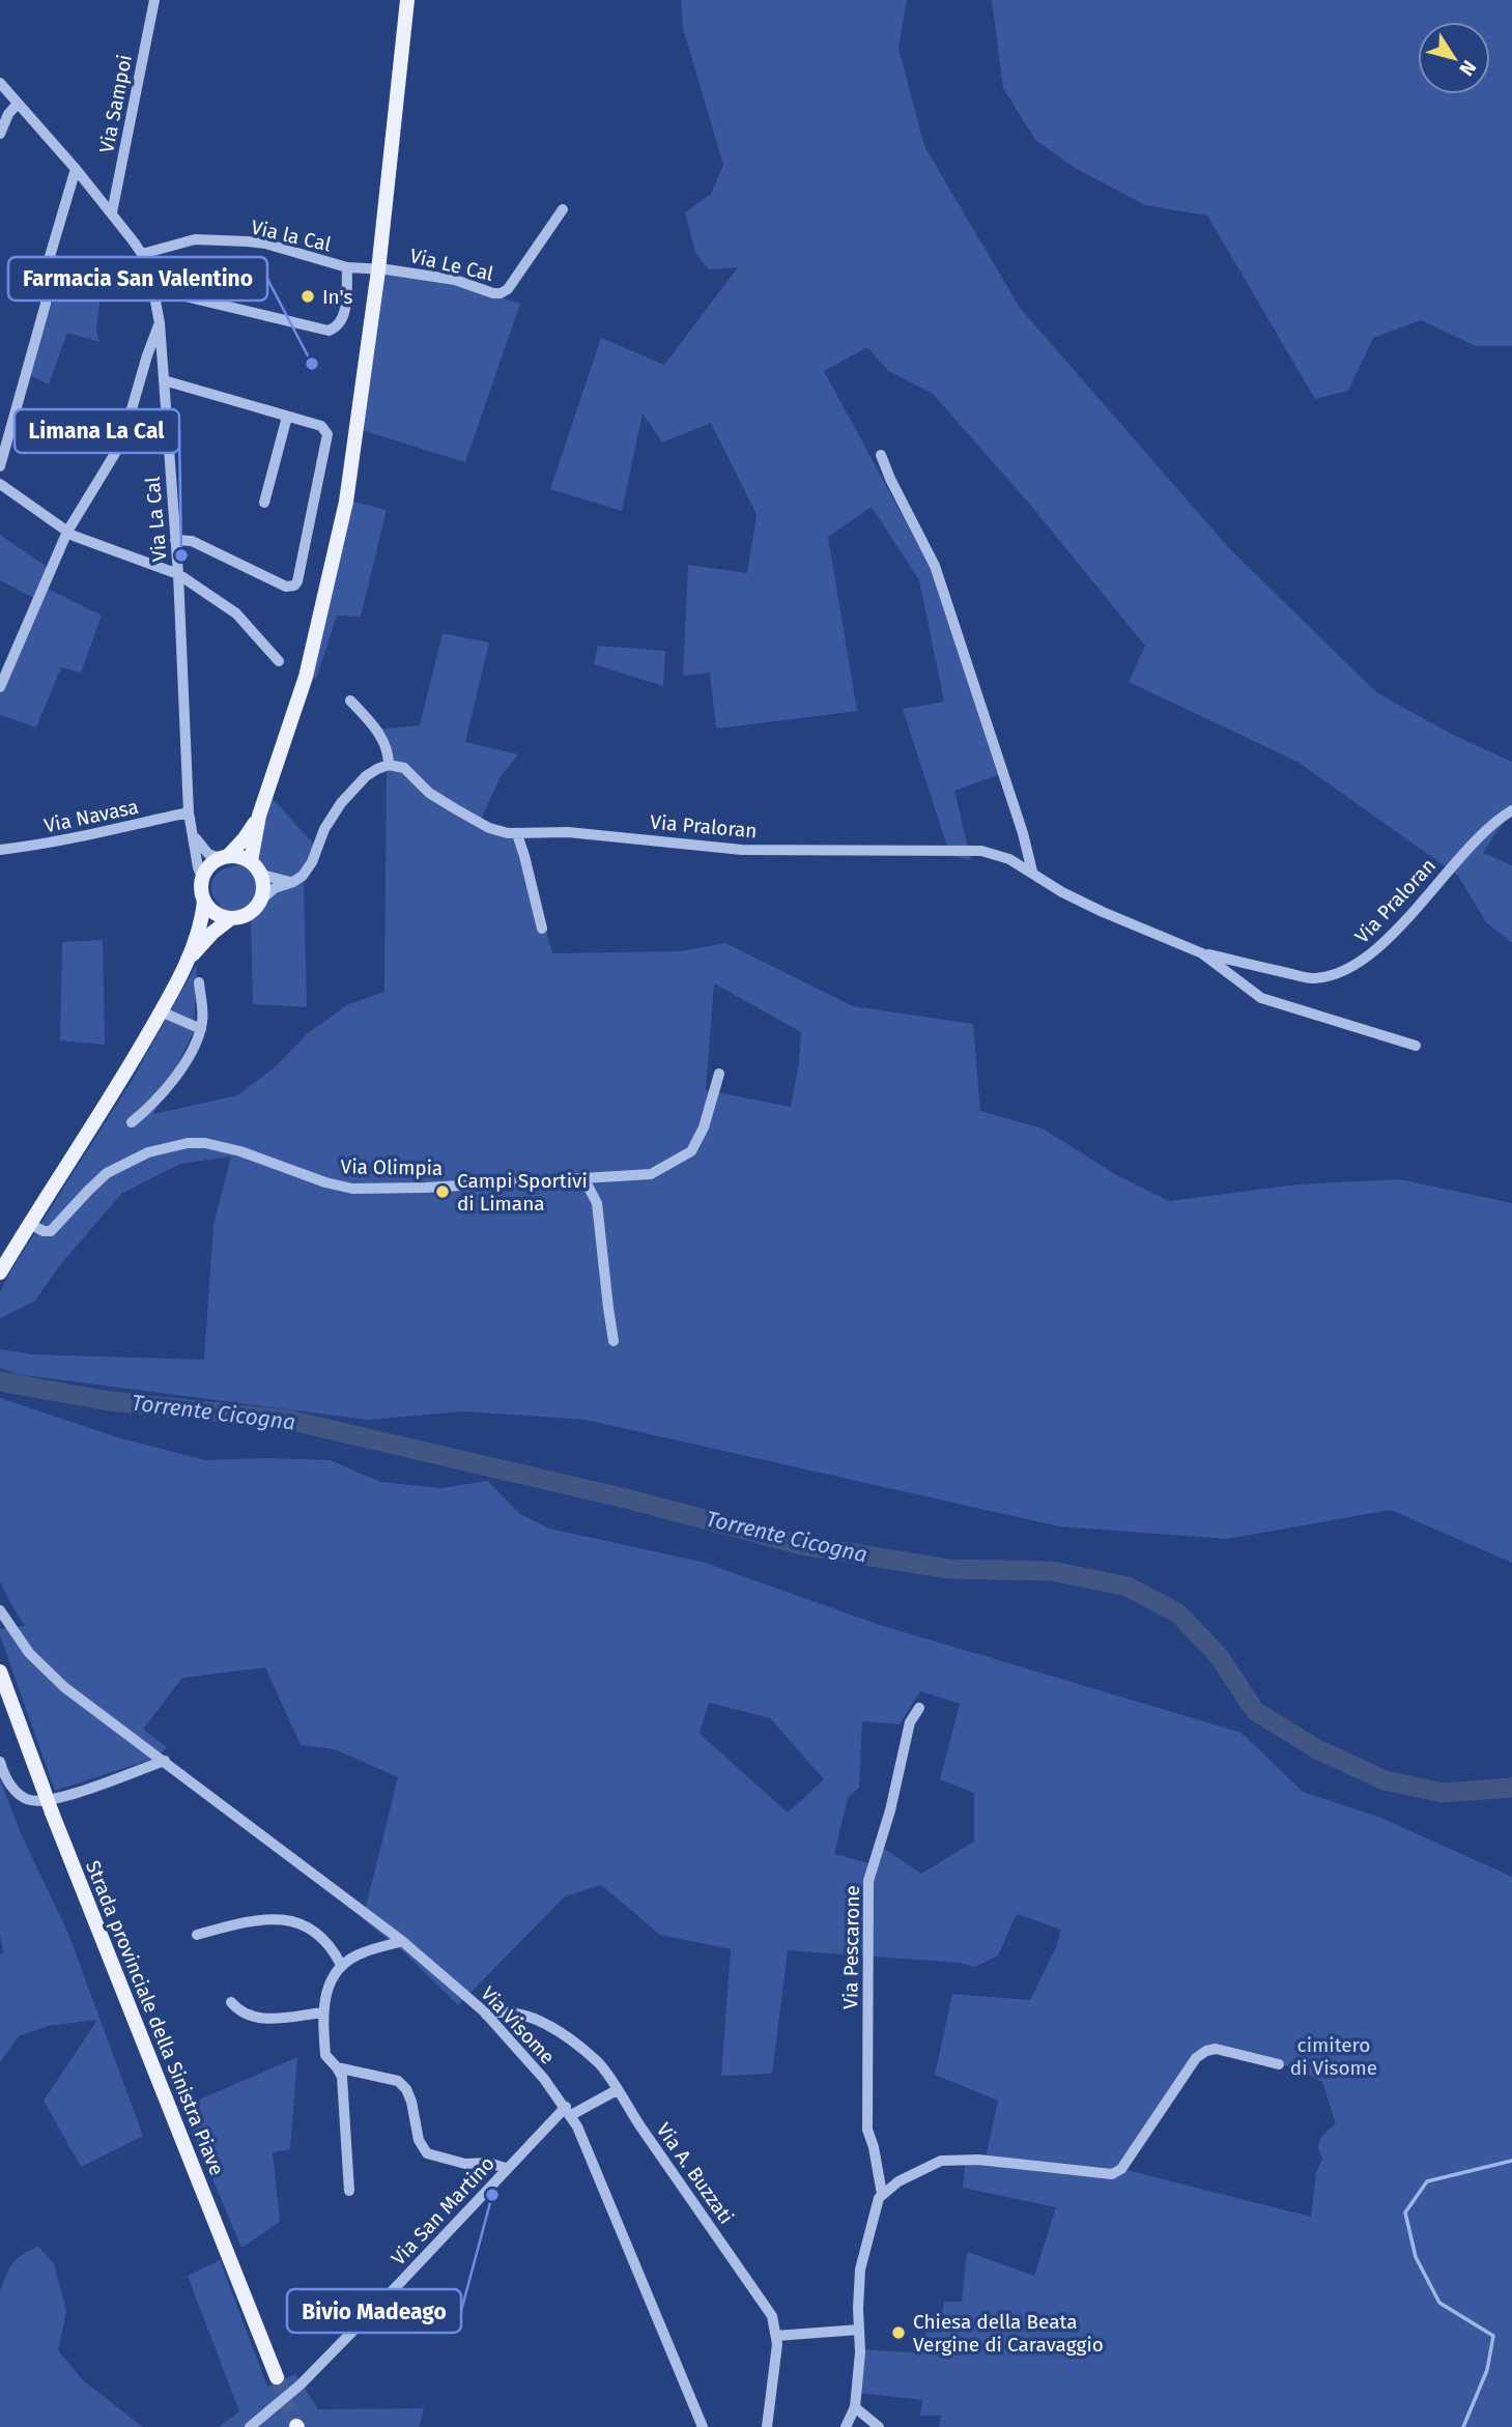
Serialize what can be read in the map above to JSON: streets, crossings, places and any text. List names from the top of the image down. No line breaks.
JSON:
{"streets":{"main road":["Strada provinciale della Sinistra Piave"],"street":["Via Sampoi","Via la Cal","Via Le Cal","Via La Cal","Via Navasa","Via Praloran","Via Olimpia","Via Pescarone","Via Visome","Via A. Buzzati","Via San Martino"]},"crossings":[["Via Sampoi","Via La Cal"],["Via la Cal","Via Le Cal"],["Via la Cal","Via La Cal"],["Via La Cal","Via Navasa"],["Via Visome","Via A. Buzzati"],["Via Visome","Via San Martino"],["Via A. Buzzati","Via San Martino"]],"water":["Torrente Cicogna"],"parks":["cimitero di Visome"],"places":["In's","Farmacia San Valentino","Limana La Cal","Campi Sportivi di Limana","Bivio Madeago","Chiesa della Beata Vergine di Caravaggio"],"north":"bottom right"}
